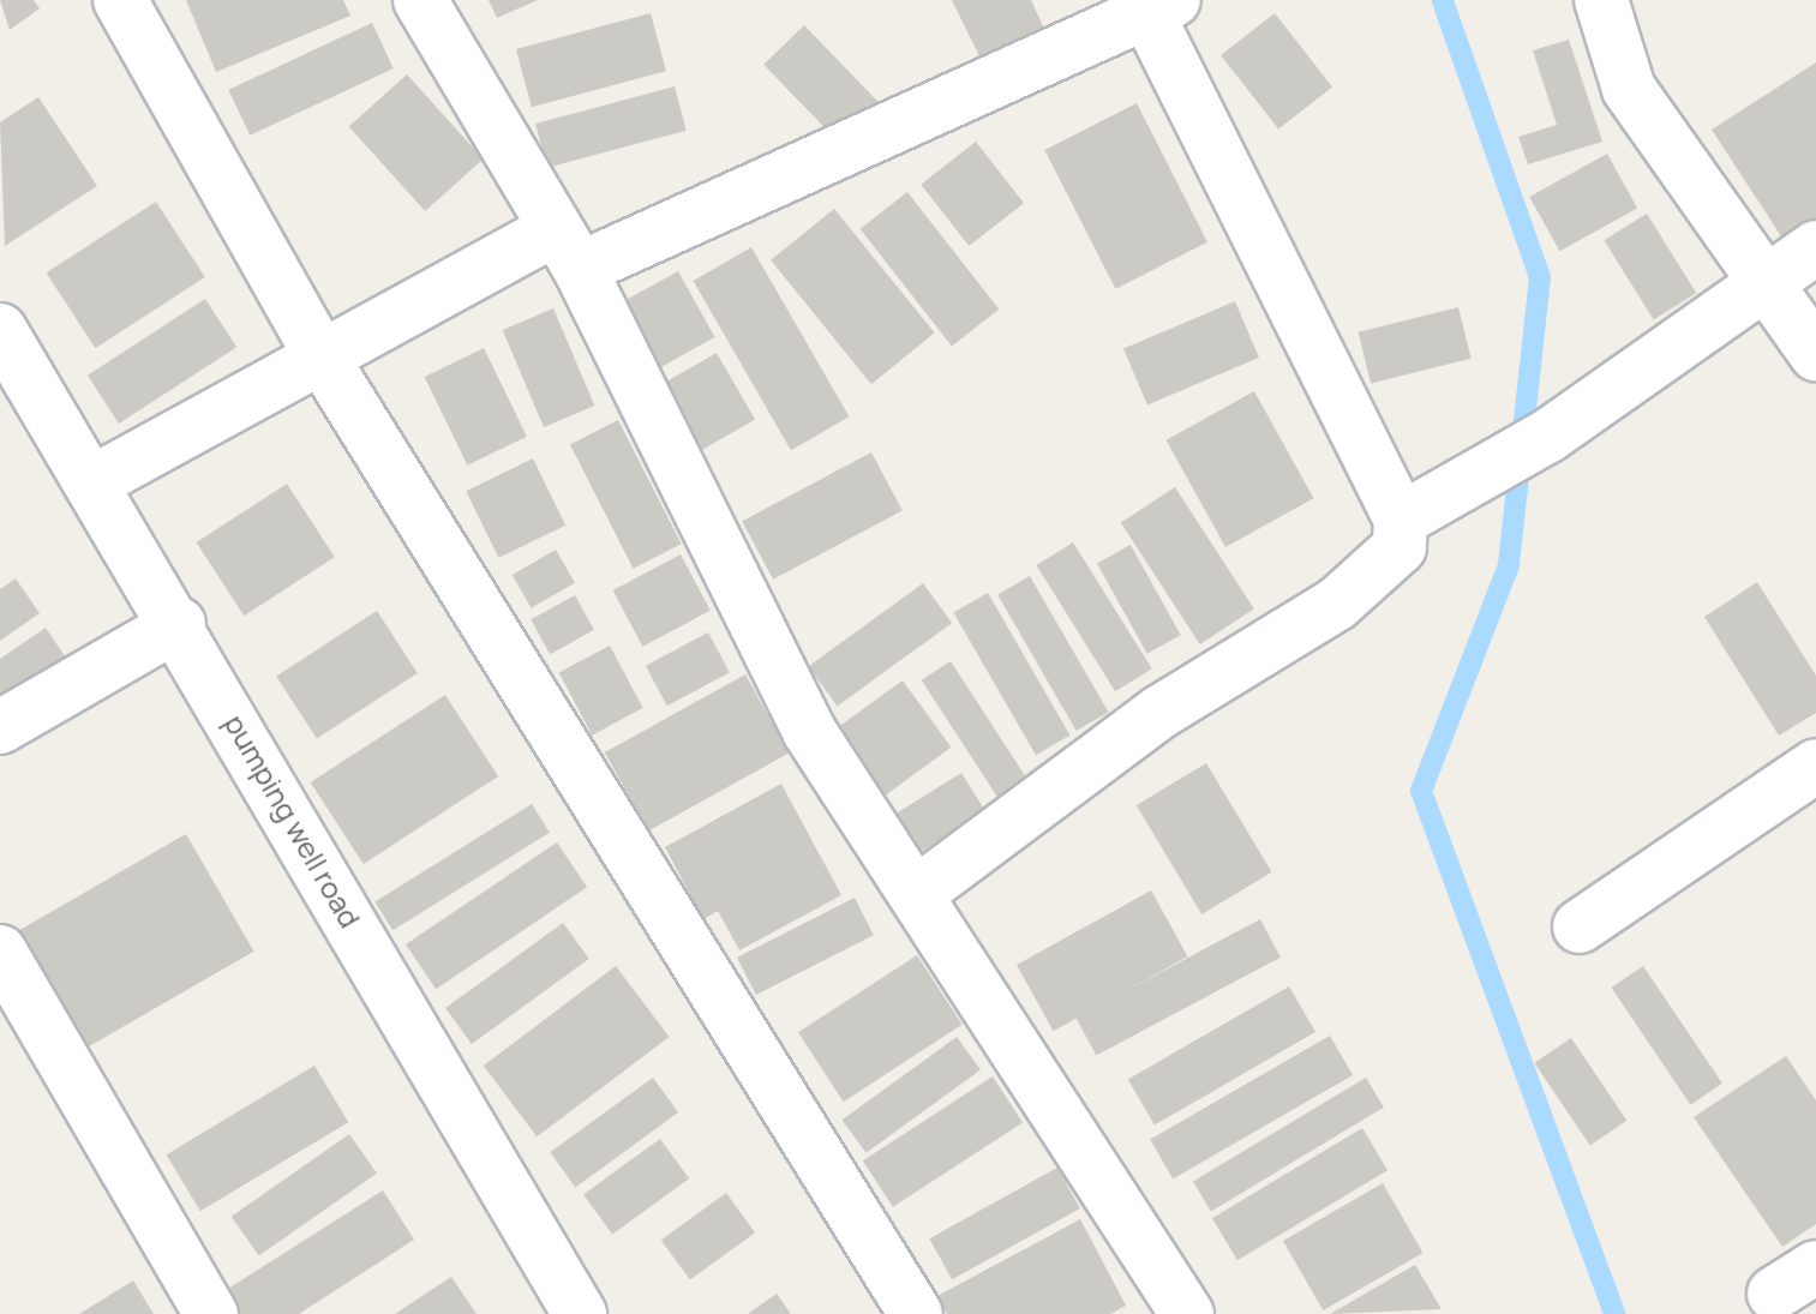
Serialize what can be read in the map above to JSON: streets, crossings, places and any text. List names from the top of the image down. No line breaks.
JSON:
{"streets":{"street":["pumping well road"]}}
